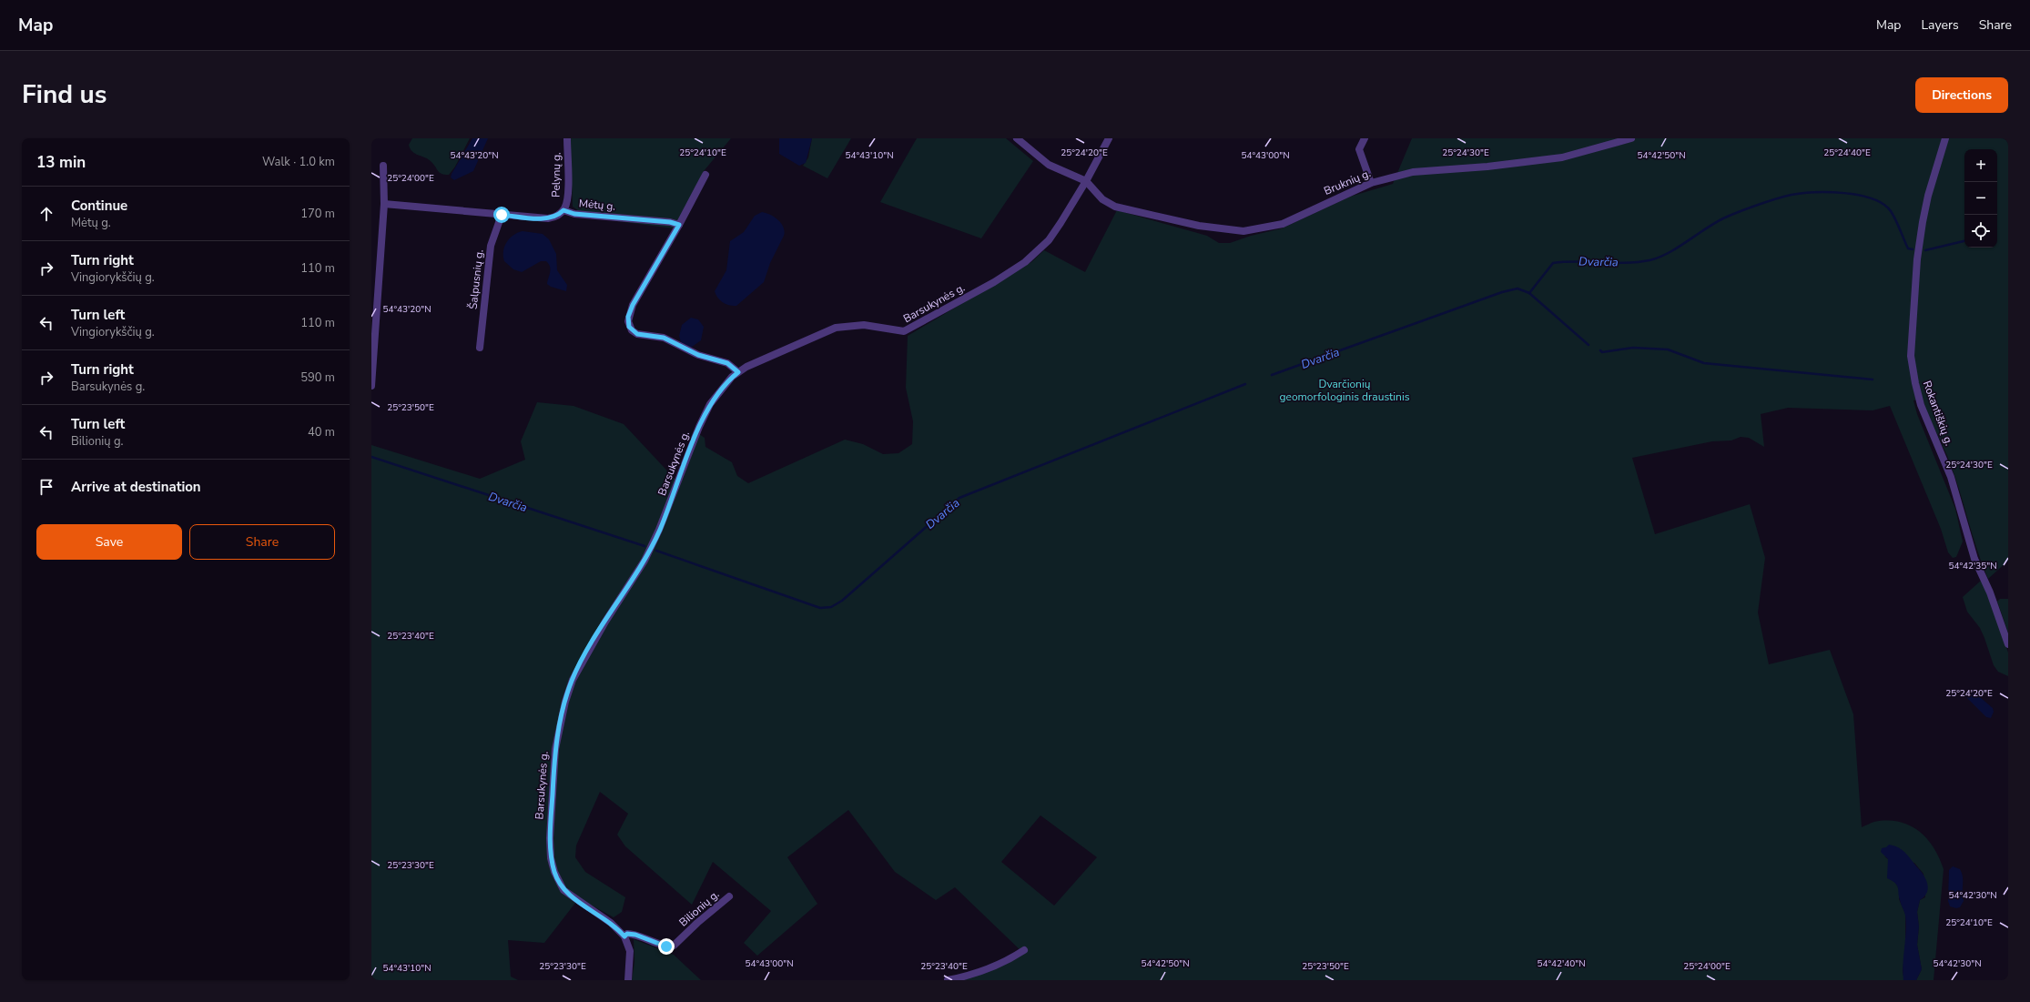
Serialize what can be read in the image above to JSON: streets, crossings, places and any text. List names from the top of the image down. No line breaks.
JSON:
{"streets":{"street":["Pelynų g.","Bruknių g.","Mėtų g.","Šalpusnių g.","Barsukynės g.","Rokantiškių g.","Bilionių g."]},"crossings":[["Pelynų g.","Mėtų g."],["Bruknių g.","Barsukynės g."],["Mėtų g.","Šalpusnių g."],["Barsukynės g.","Bilionių g."]],"water":["Dvarčia"],"parks":["Dvarčionių geomorfologinis draustinis"],"page":{"header":"Map","nav":["Map","Layers","Share"],"title":"Find us","buttons":["Directions",["Save","Share"]],"heading":["13 min","Walk · 1.0 km"],"map_buttons":["+","−"],"list":[["Continue","Mėtų g.","170 m"],["Turn right","Vingiorykščių g.","110 m"],["Turn left","Vingiorykščių g.","110 m"],["Turn right","Barsukynės g.","590 m"],["Turn left","Bilionių g.","40 m"],"Arrive at destination"]},"coordinates":["25°24'10\"E","25°24'20\"E","25°24'30\"E","25°24'40\"E","54°43'00\"N","54°43'20\"N","54°43'10\"N","54°42'50\"N","25°24'00\"E","25°23'50\"E","54°42'35\"N","25°23'40\"E","25°23'30\"E","54°42'30\"N","54°42'40\"N"]}
